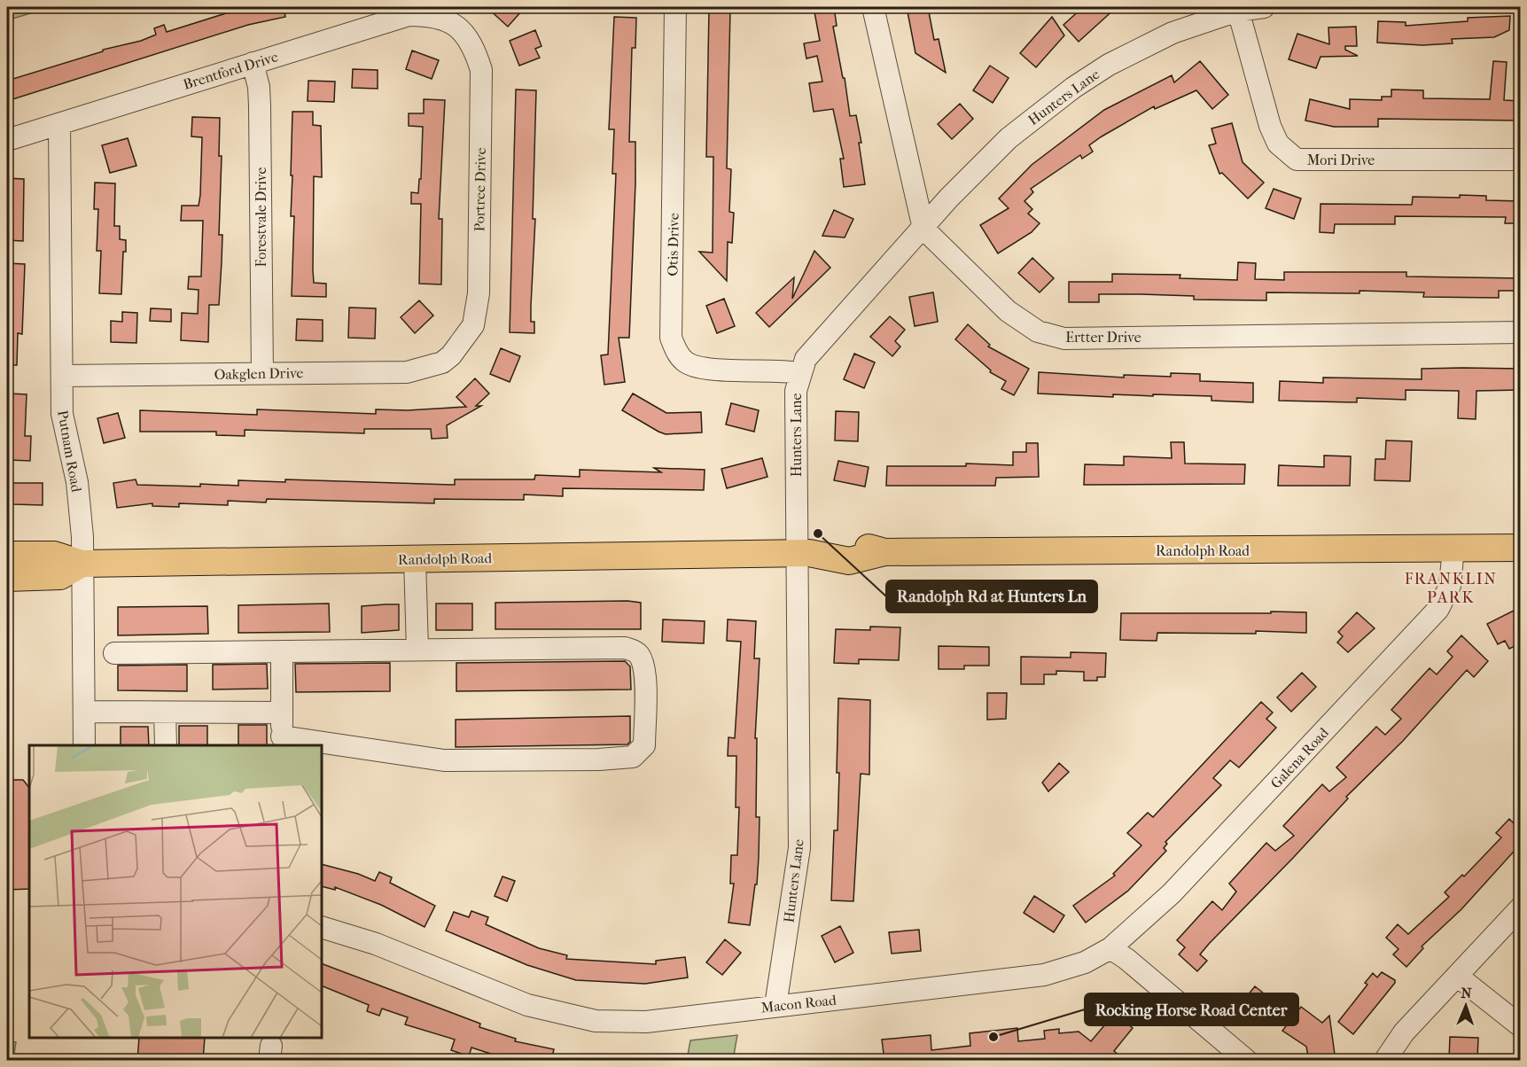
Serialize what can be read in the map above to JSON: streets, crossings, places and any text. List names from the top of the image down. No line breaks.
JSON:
{"streets":{"main road":["Randolph Road"],"street":["Brentford Drive","Hunters Lane","Mori Drive","Portree Drive","Forestvale Drive","Otis Drive","Ertter Drive","Oakglen Drive","Putnam Road","Galena Road","Macon Road"]},"crossings":[["Brentford Drive","Portree Drive"],["Brentford Drive","Forestvale Drive"],["Brentford Drive","Putnam Road"],["Hunters Lane","Mori Drive"],["Hunters Lane","Otis Drive"],["Hunters Lane","Ertter Drive"],["Hunters Lane","Randolph Road"],["Hunters Lane","Macon Road"],["Portree Drive","Oakglen Drive"],["Forestvale Drive","Oakglen Drive"],["Oakglen Drive","Putnam Road"],["Putnam Road","Randolph Road"],["Randolph Road","Galena Road"],["Galena Road","Macon Road"]],"districts":["FRANKLIN PARK"],"places":["Randolph Rd at Hunters Ln","Rocking Horse Road Center"],"north":"top"}
